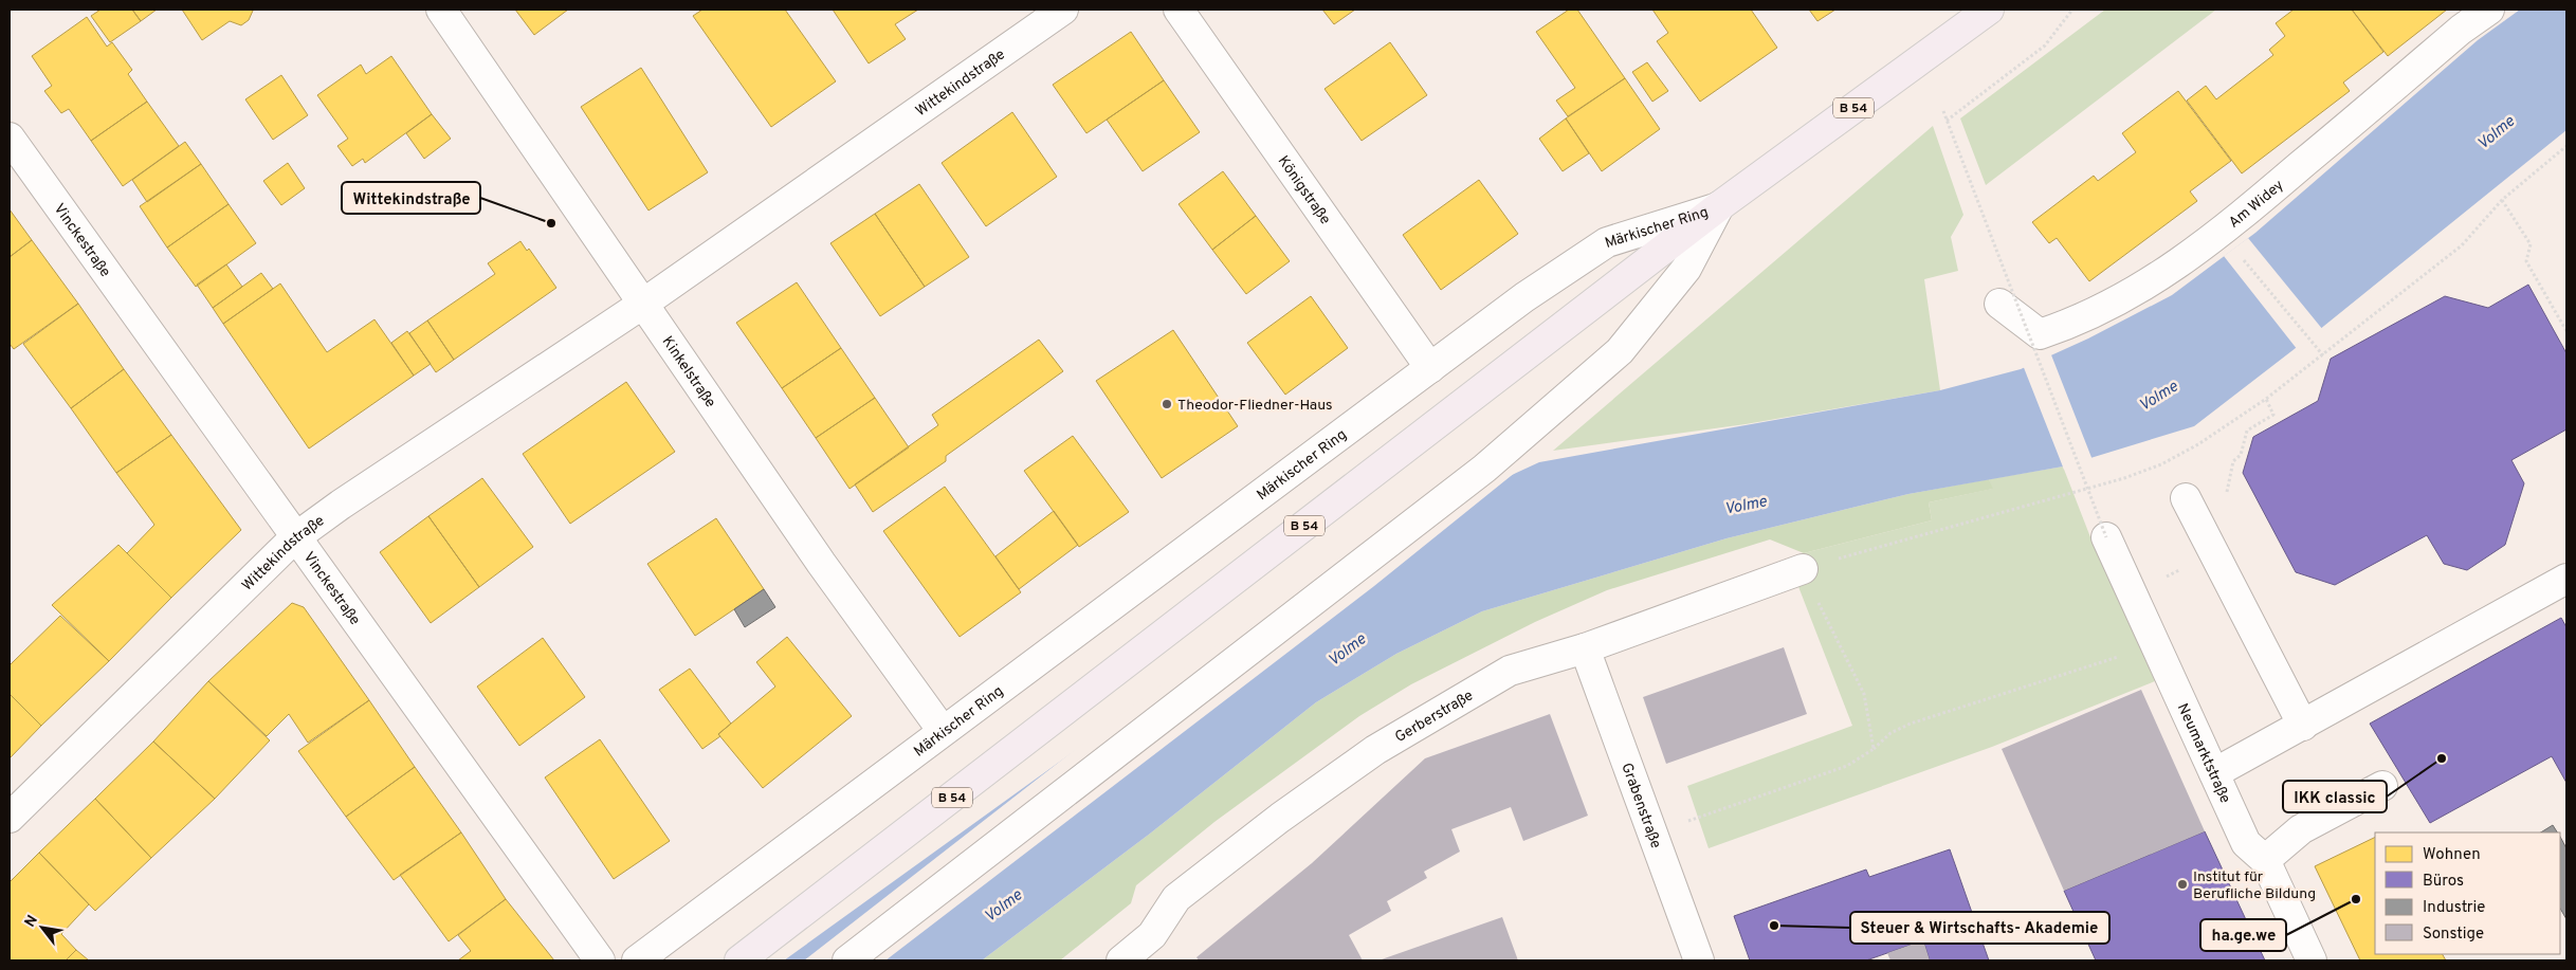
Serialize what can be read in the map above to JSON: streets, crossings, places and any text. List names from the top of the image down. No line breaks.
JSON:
{"streets":{"main road":["B 54","Märkischer Ring"],"street":["Wittekindstraße","Königstraße","Am Widey","Vinckestraße","Kinkelstraße","Gerberstraße","Neumarktstraße","Grabenstraße"]},"crossings":[["Wittekindstraße","Vinckestraße"],["Wittekindstraße","Kinkelstraße"],["B 54","Märkischer Ring"],["Königstraße","Märkischer Ring"],["Märkischer Ring","Kinkelstraße"],["Gerberstraße","Grabenstraße"]],"water":["Volme"],"places":["Wittekindstraße","Theodor-Fliedner-Haus","IKK classic","Institut für Berufliche Bildung","ha.ge.we","Steuer & Wirtschafts- Akademie"],"legend":["Wohnen","Büros","Industrie","Sonstige"],"north":"top left"}
